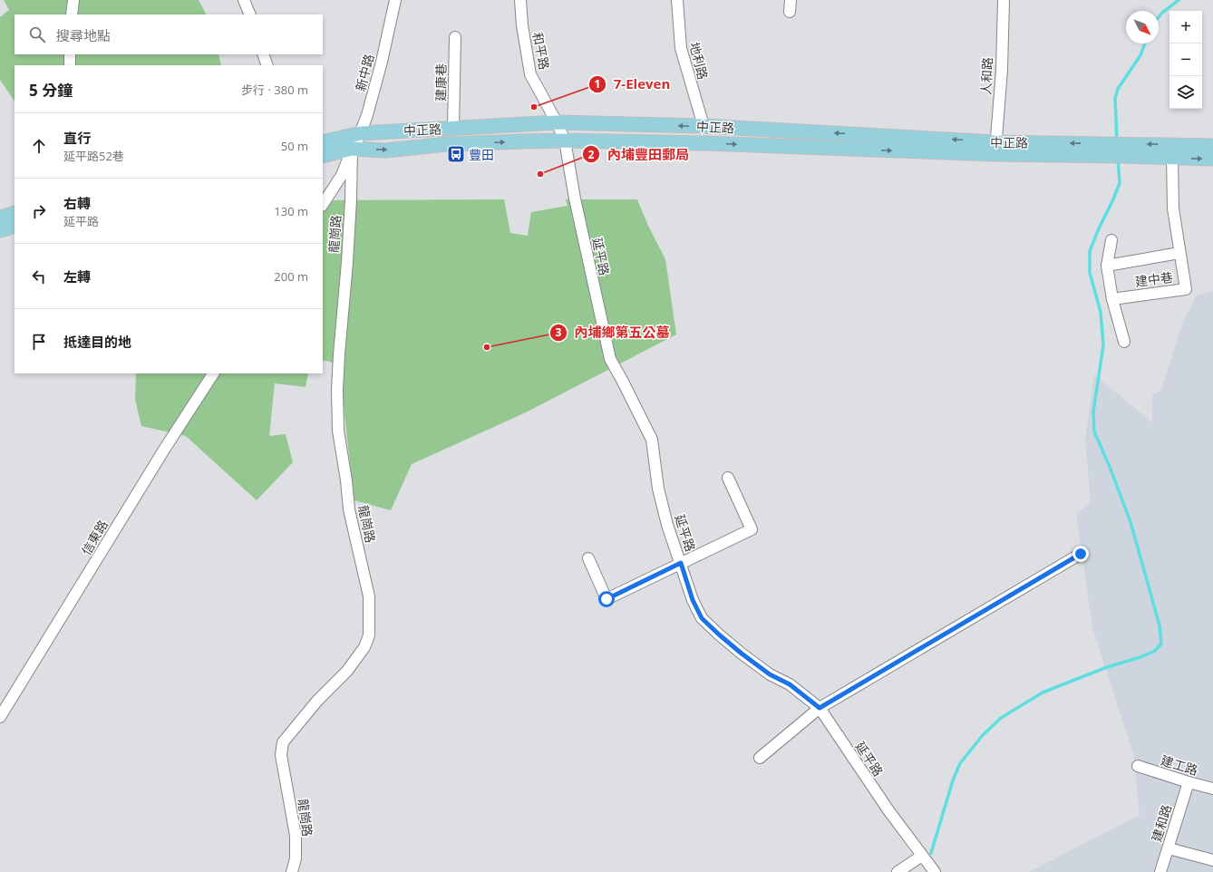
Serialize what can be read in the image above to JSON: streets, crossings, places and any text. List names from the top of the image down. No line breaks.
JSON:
{"streets":{"main road":["中正路"],"street":["和平路","地利路","新中路","人和路","建康巷","龍崗路","延平路","建中巷","信東路","建工路","建和路"]},"crossings":[["和平路","中正路"],["和平路","延平路"],["地利路","中正路"],["新中路","中正路"],["新中路","龍崗路"],["人和路","中正路"],["建康巷","中正路"],["中正路","龍崗路"],["中正路","延平路"],["中正路","建中巷"],["建工路","建和路"]],"places":{"other":["7-Eleven","內埔豐田郵局","內埔鄉第五公墓"],"bus stop":["豐田"]},"north":"bottom right","page":{"map_buttons":["+","−"],"search":"搜尋地點","heading":["5 分鐘","步行 · 380 m"],"list":[["直行","延平路52巷","50 m"],["右轉","延平路","130 m"],["左轉","200 m"],"抵達目的地"]}}
